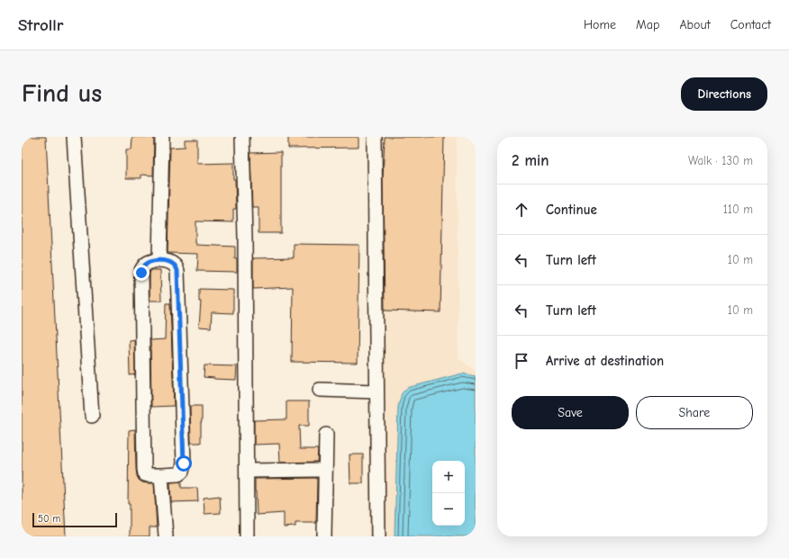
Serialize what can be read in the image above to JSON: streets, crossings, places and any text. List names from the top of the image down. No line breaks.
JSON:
{"scale_bar":"50 m","page":{"header":"Strollr","nav":["Home","Map","About","Contact"],"buttons":["Directions",["Save","Share"]],"title":"Find us","heading":["2 min","Walk · 130 m"],"list":[["Continue","110 m"],["Turn left","10 m"],["Turn left","10 m"],"Arrive at destination"],"map_buttons":["+","−"],"scale":"50 m"}}
